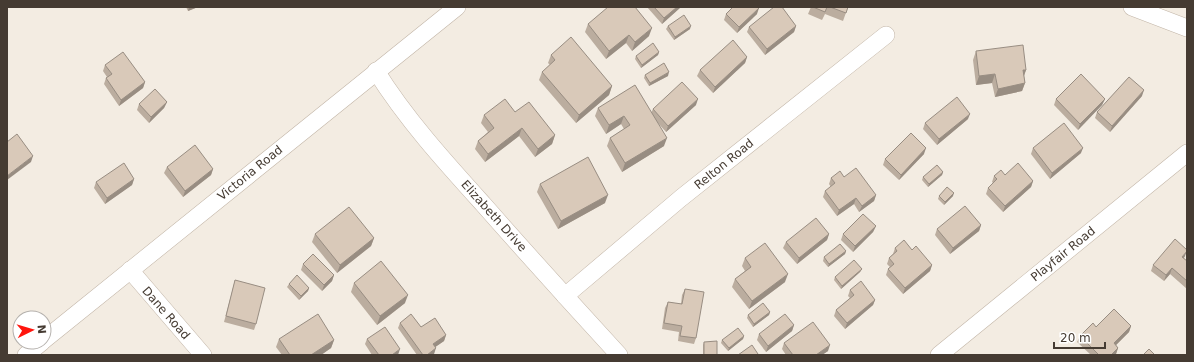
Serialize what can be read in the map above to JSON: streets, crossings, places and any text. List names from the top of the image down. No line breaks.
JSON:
{"streets":{"street":["Relton Road","Victoria Road","Elizabeth Drive","Playfair Road","Dane Road"]},"crossings":[["Relton Road","Elizabeth Drive"],["Victoria Road","Elizabeth Drive"],["Victoria Road","Dane Road"]],"scale_bar":"20 m","north":"right"}
